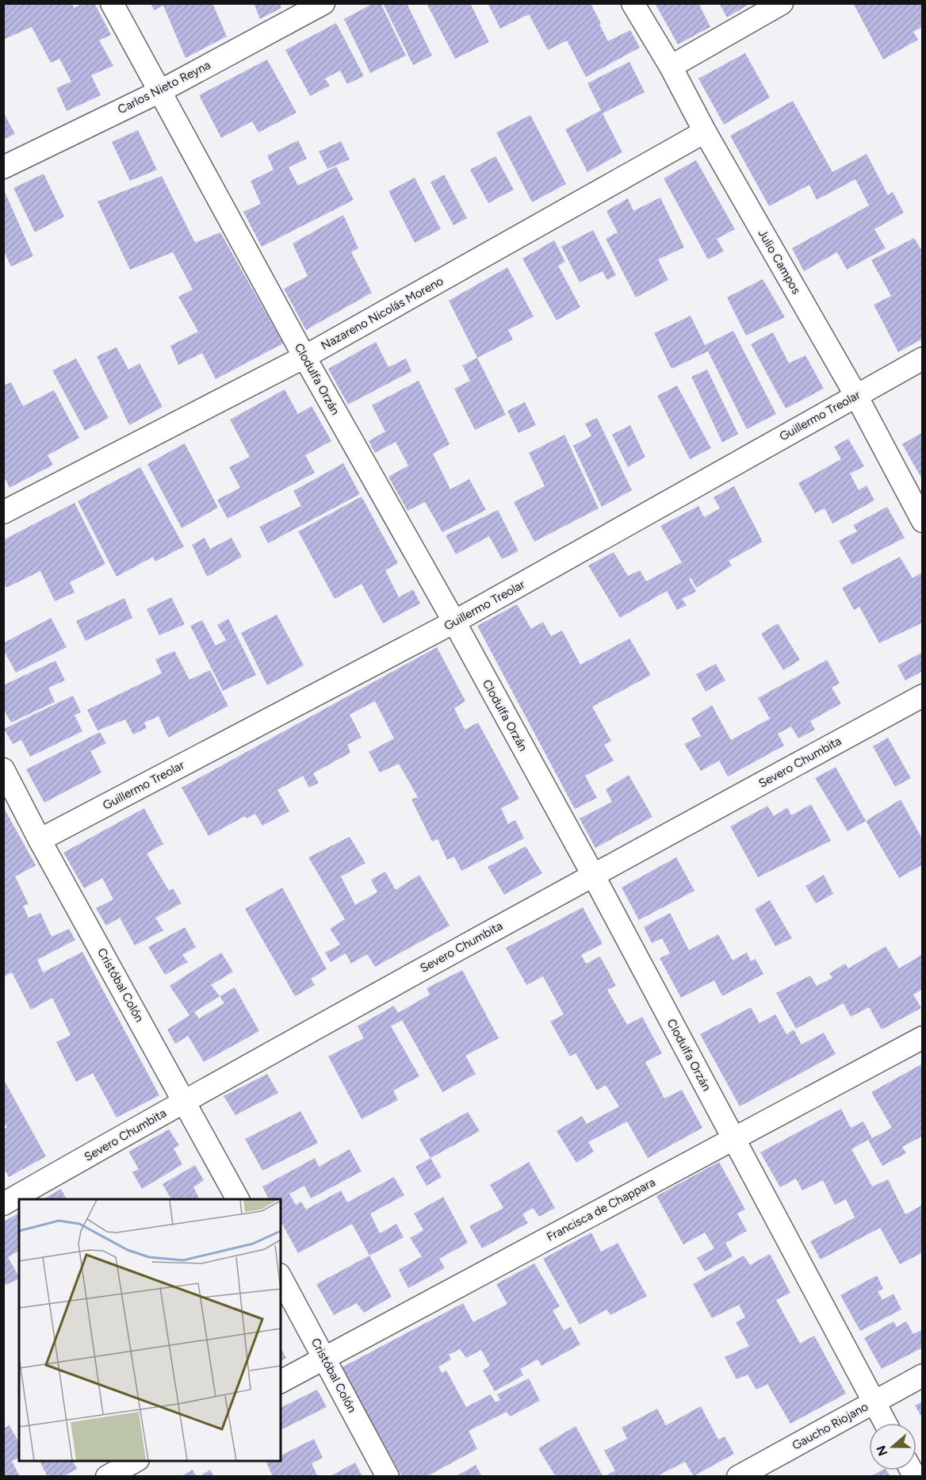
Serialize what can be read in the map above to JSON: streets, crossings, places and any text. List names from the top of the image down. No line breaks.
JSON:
{"streets":{"street":["Carlos Nieto Reyna","Julio Campos","Nazareno Nicolás Moreno","Clodulfa Orzán","Guillermo Treolar","Severo Chumbita","Cristóbal Colón","Francisca de Chappara","Gaucho Riojano"]},"crossings":[["Carlos Nieto Reyna","Clodulfa Orzán"],["Julio Campos","Nazareno Nicolás Moreno"],["Julio Campos","Guillermo Treolar"],["Nazareno Nicolás Moreno","Clodulfa Orzán"],["Clodulfa Orzán","Guillermo Treolar"],["Clodulfa Orzán","Severo Chumbita"],["Clodulfa Orzán","Francisca de Chappara"],["Clodulfa Orzán","Gaucho Riojano"],["Guillermo Treolar","Cristóbal Colón"],["Severo Chumbita","Cristóbal Colón"],["Cristóbal Colón","Francisca de Chappara"]],"north":"left"}
